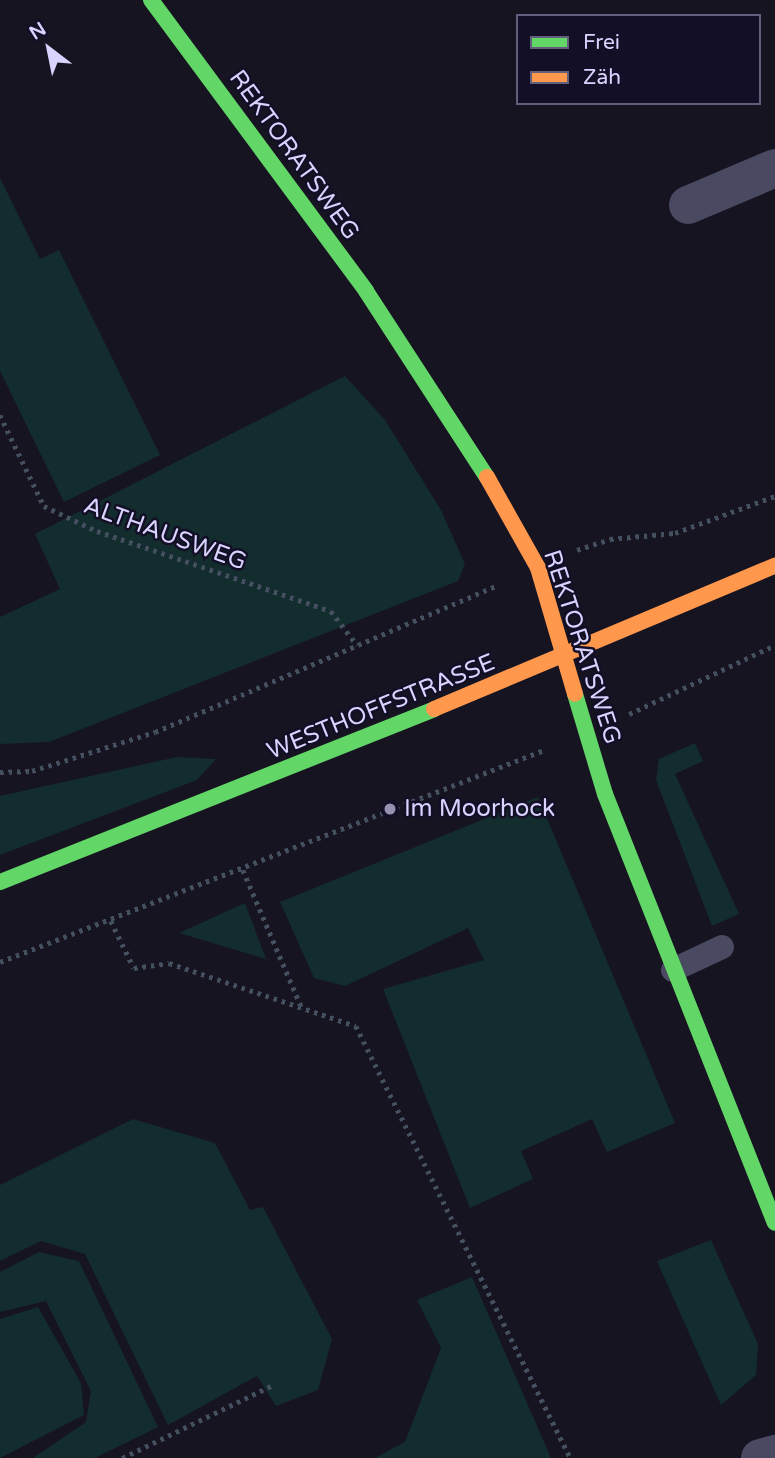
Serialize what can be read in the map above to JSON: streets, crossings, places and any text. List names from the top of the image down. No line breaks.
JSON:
{"streets":{"street":["REKTORATSWEG","WESTHOFFSTRASSE"],"path":["ALTHAUSWEG"]},"crossings":[["REKTORATSWEG","WESTHOFFSTRASSE"]],"places":["Im Moorhock"],"legend":["Frei","Zäh"],"north":"top left"}
